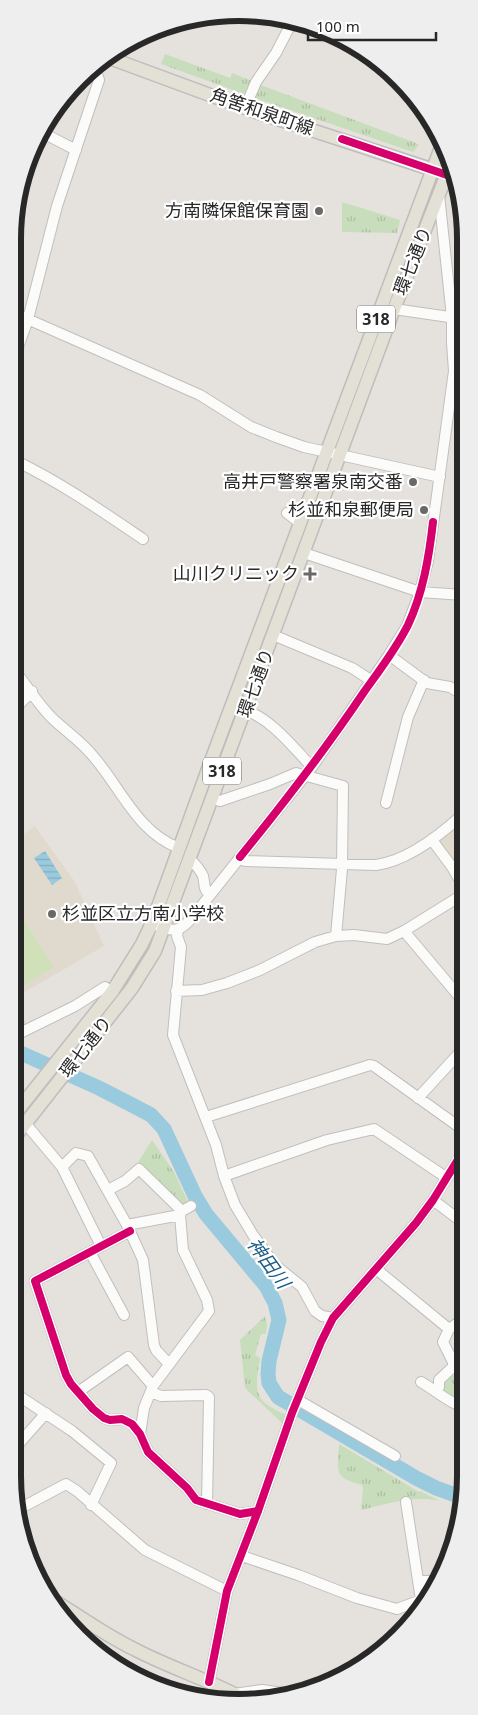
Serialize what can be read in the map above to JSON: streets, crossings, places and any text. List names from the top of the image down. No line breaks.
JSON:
{"streets":{"main road":["角筈和泉町線","環七通り","318"]},"crossings":[["角筈和泉町線","環七通り"],["角筈和泉町線","318"],["環七通り","318"]],"water":["神田川"],"places":{"other":["方南隣保館保育園","高井戸警察署泉南交番","杉並和泉郵便局","杉並区立方南小学校"],"health":["山川クリニック"]},"scale_bar":"100 m"}
